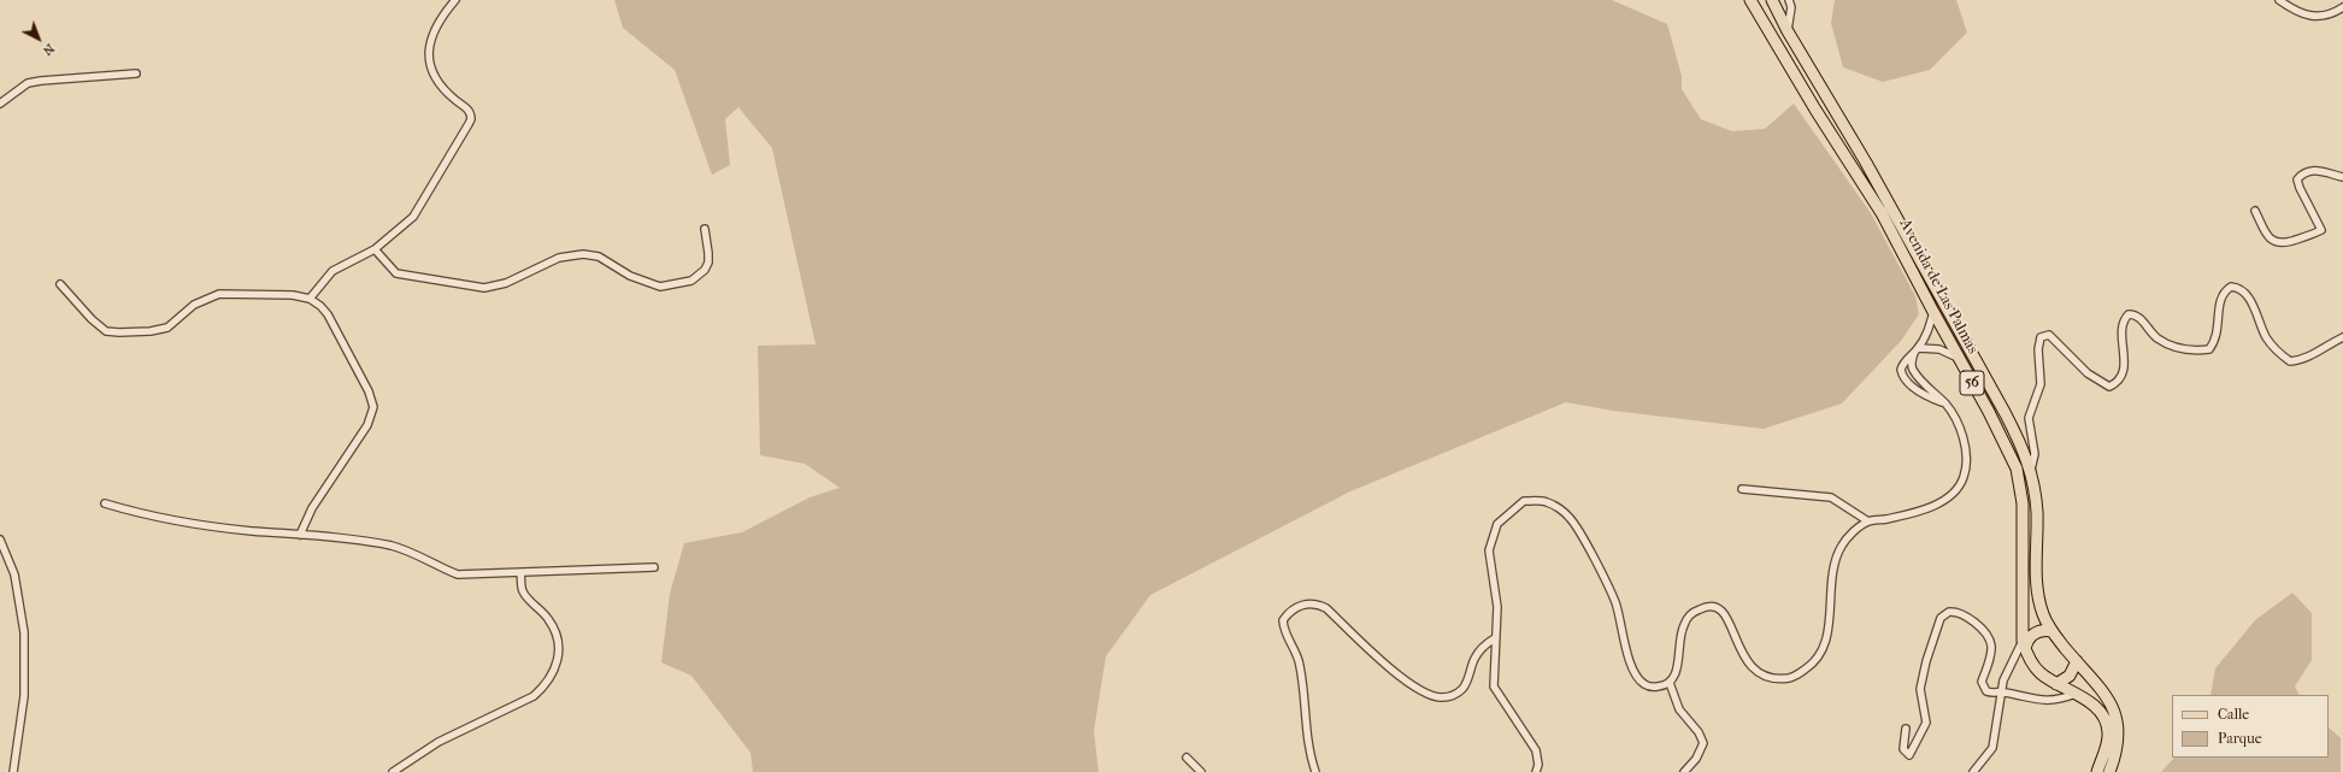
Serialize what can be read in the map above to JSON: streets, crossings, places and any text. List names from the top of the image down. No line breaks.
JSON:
{"streets":{"main road":["Avenida de Las Palmas","56"]},"legend":["Calle","Parque"],"north":"bottom right"}
